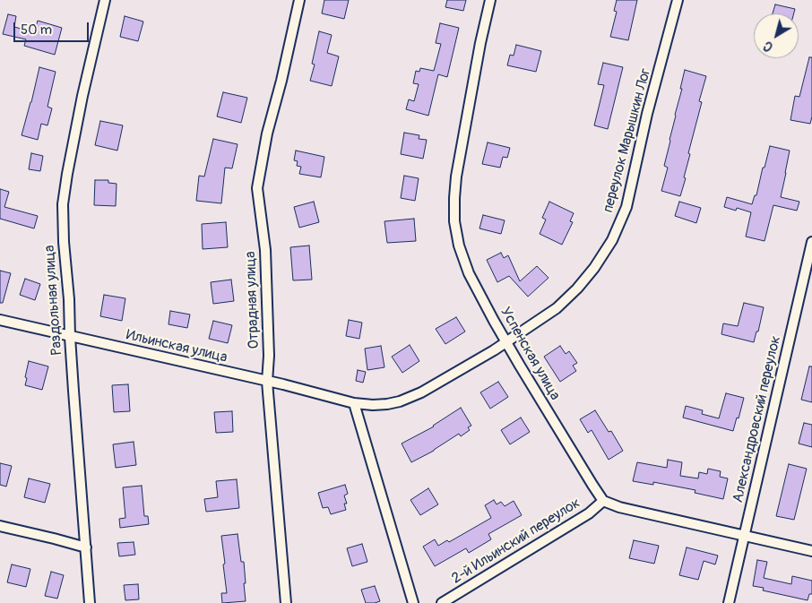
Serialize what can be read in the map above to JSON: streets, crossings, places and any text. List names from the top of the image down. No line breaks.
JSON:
{"streets":{"street":["переулок Марышкин Лог","Раздольная улица","Отрадная улица","Ильинская улица","Успенская улица","Александровский переулок","2-й Ильинский переулок"]},"crossings":[["переулок Марышкин Лог","Ильинская улица"],["переулок Марышкин Лог","Успенская улица"],["Раздольная улица","Ильинская улица"],["Отрадная улица","Ильинская улица"],["Успенская улица","2-й Ильинский переулок"]],"scale_bar":"50 m","north":"bottom left"}
